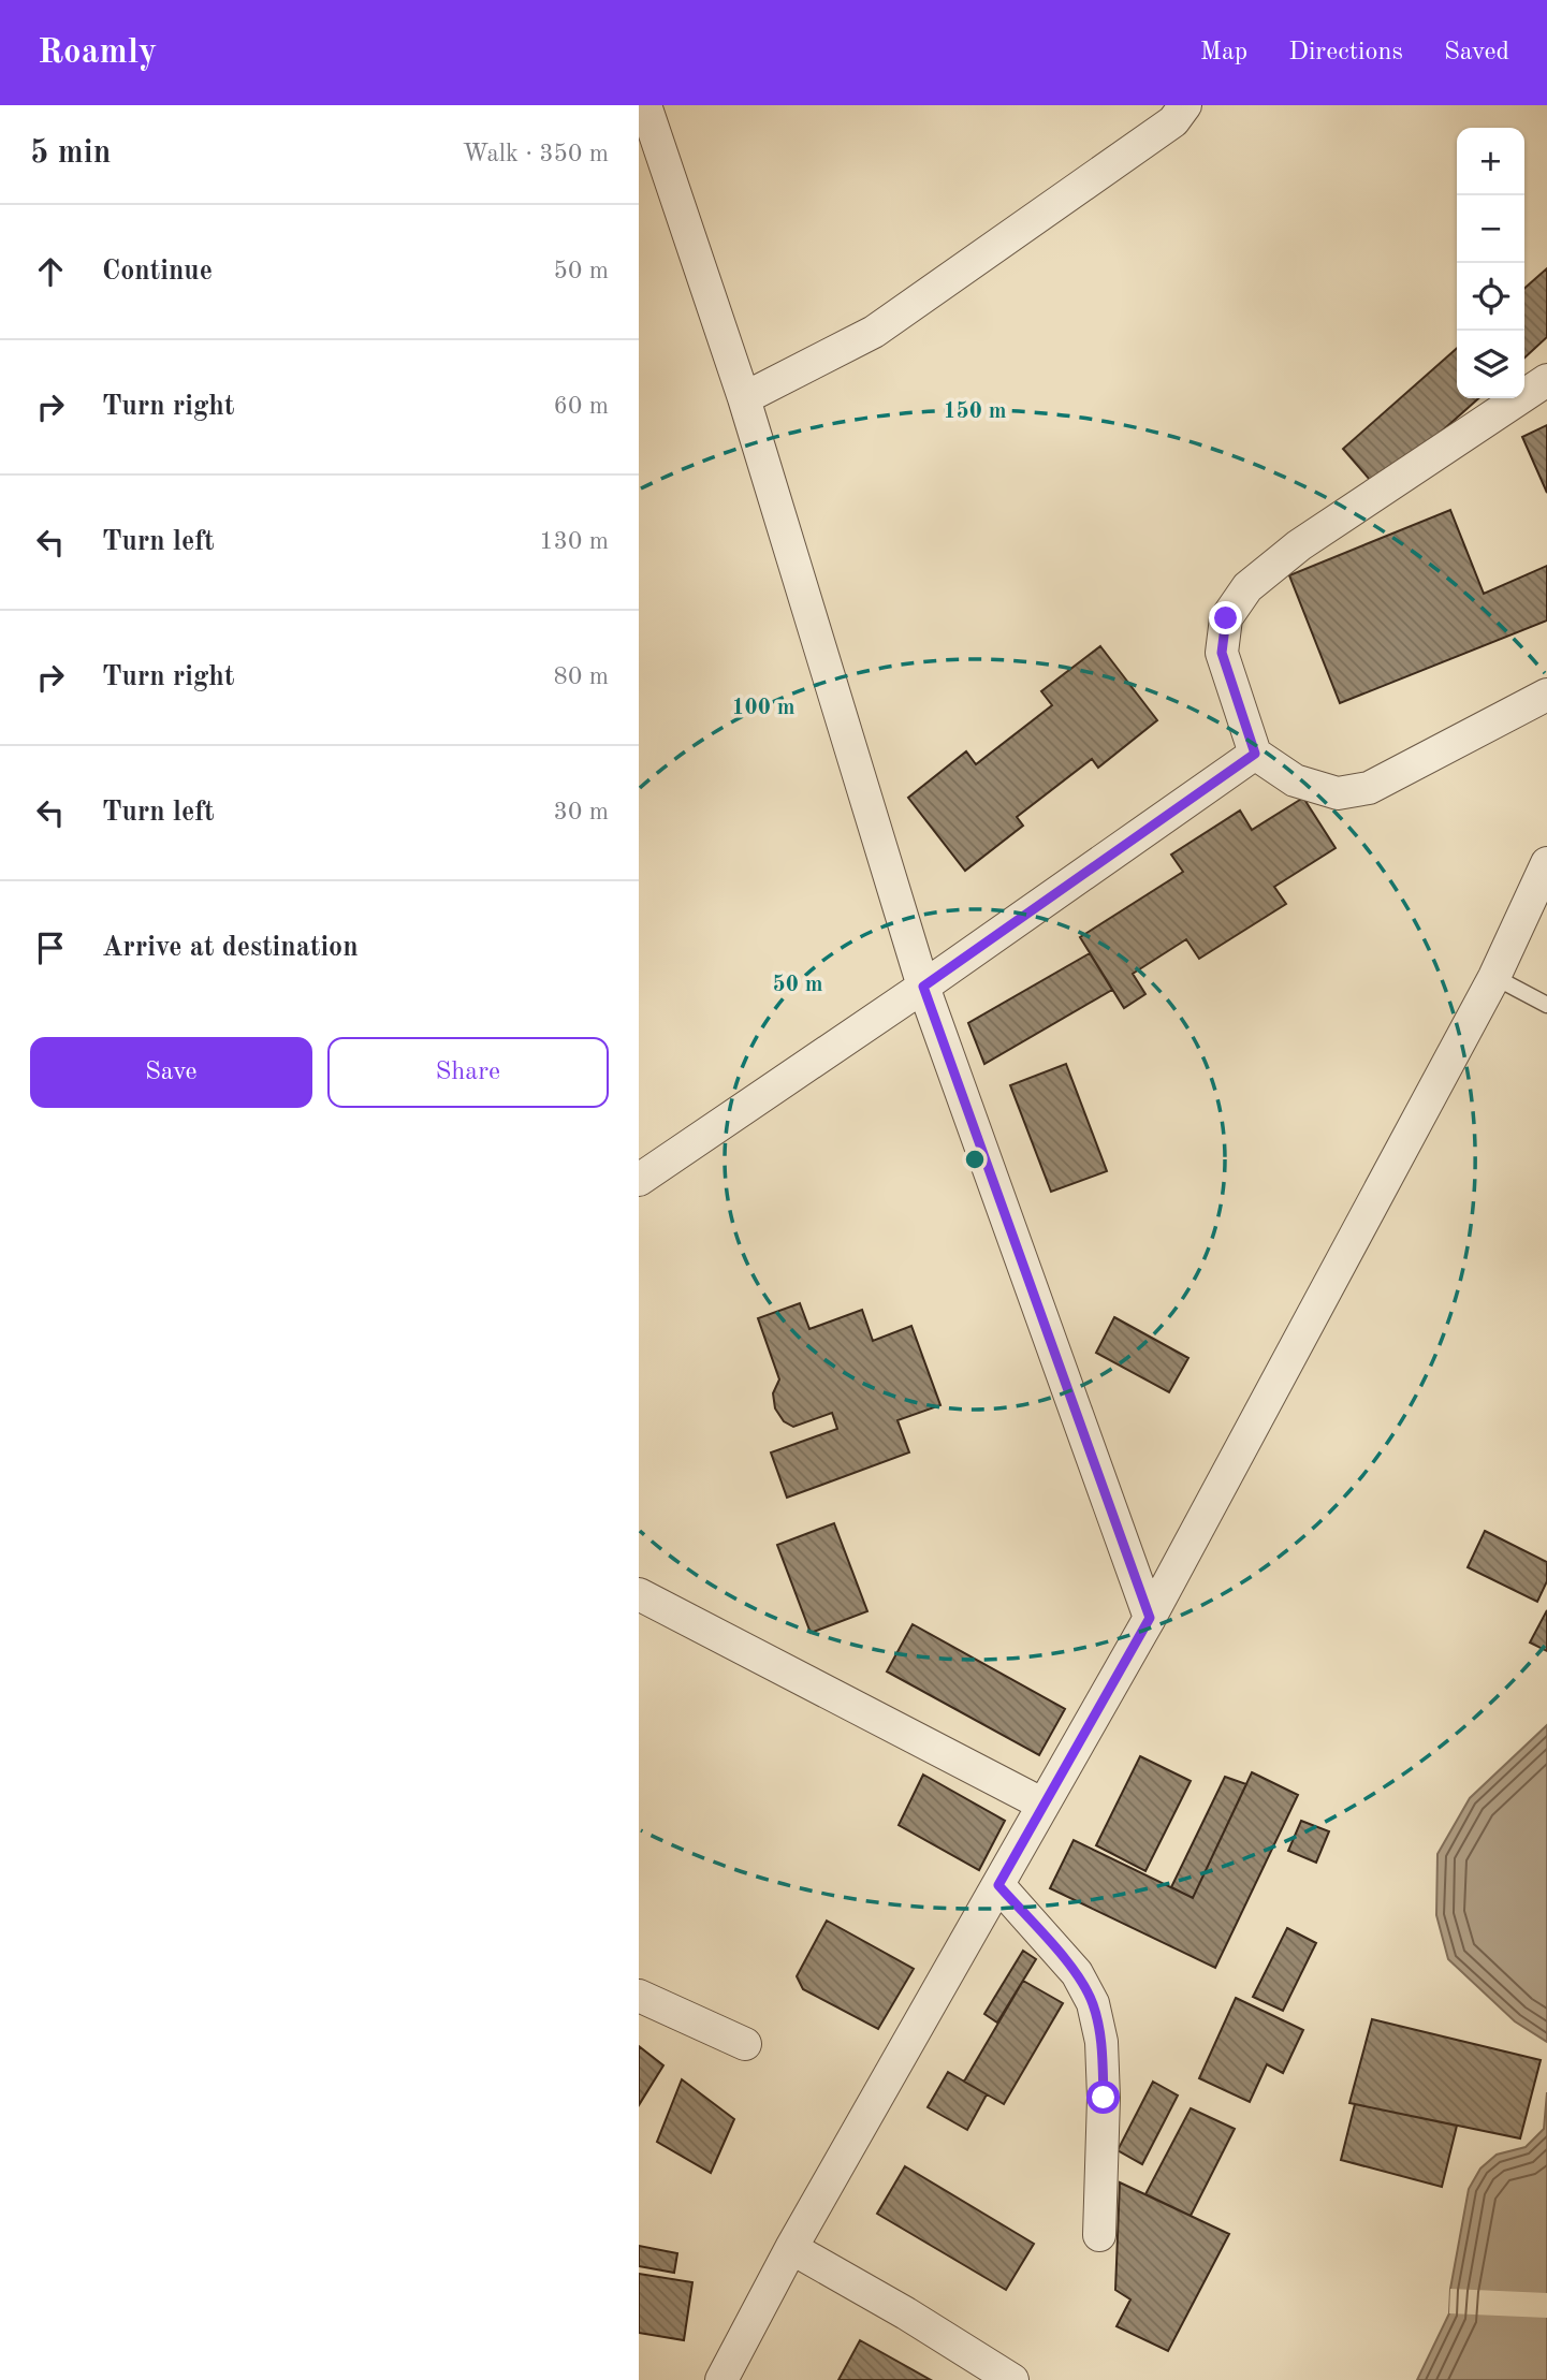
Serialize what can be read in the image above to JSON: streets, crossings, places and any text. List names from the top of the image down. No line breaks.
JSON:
{"page":{"header":"Roamly","nav":["Map","Directions","Saved"],"heading":["5 min","Walk · 350 m"],"map_buttons":["+","−"],"list":[["Continue","50 m"],["Turn right","60 m"],["Turn left","130 m"],["Turn right","80 m"],["Turn left","30 m"],"Arrive at destination"],"buttons":["Save","Share"]},"rings":["150 m","100 m","50 m"]}
